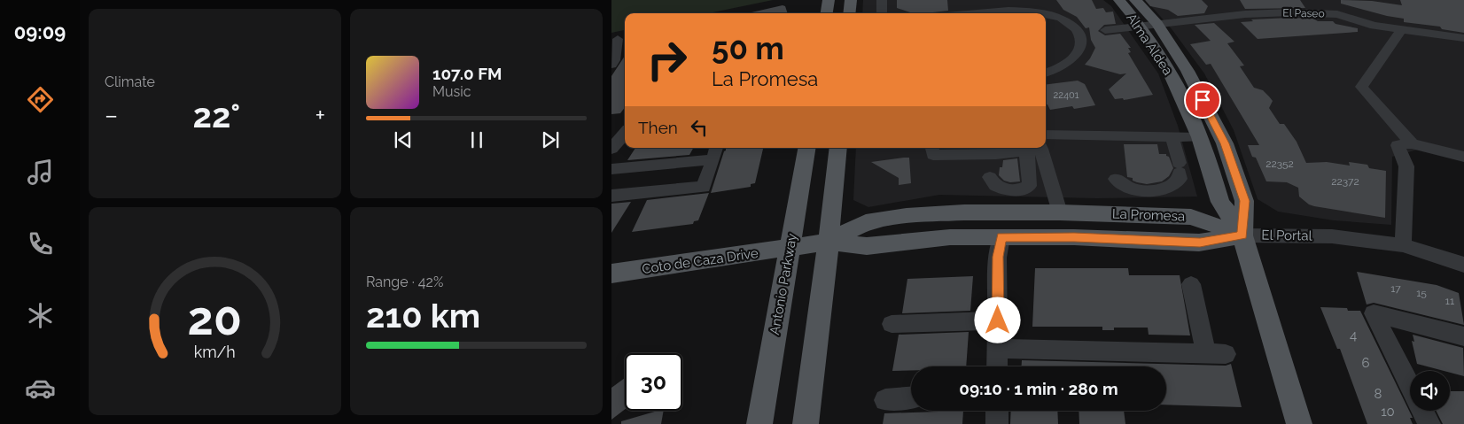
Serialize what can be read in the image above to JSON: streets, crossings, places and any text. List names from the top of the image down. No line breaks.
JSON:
{"streets":{"main road":["Alma Aldea","La Promesa","Coto de Caza Drive","Antonio Parkway"],"street":["El Paseo","El Portal"]},"crossings":[["El Paseo","Alma Aldea"],["Alma Aldea","La Promesa"],["Alma Aldea","El Portal"],["La Promesa","El Portal"],["La Promesa","Coto de Caza Drive"],["Coto de Caza Drive","Antonio Parkway"]],"house_numbers":["22401","22352","22372","17","15","11","4","6","8","10"],"page":{"tabs":"09:09","tile":["Climate",["Range · 42%","210 km"]],"turn":["50 m","La Promesa"],"song":["107.0 FM","Music"],"heat":["−","22°","+"],"then":"Then","limit":"30","trip":"09:10 · 1 min · 280 m","gauge":["20","km/h"]}}
